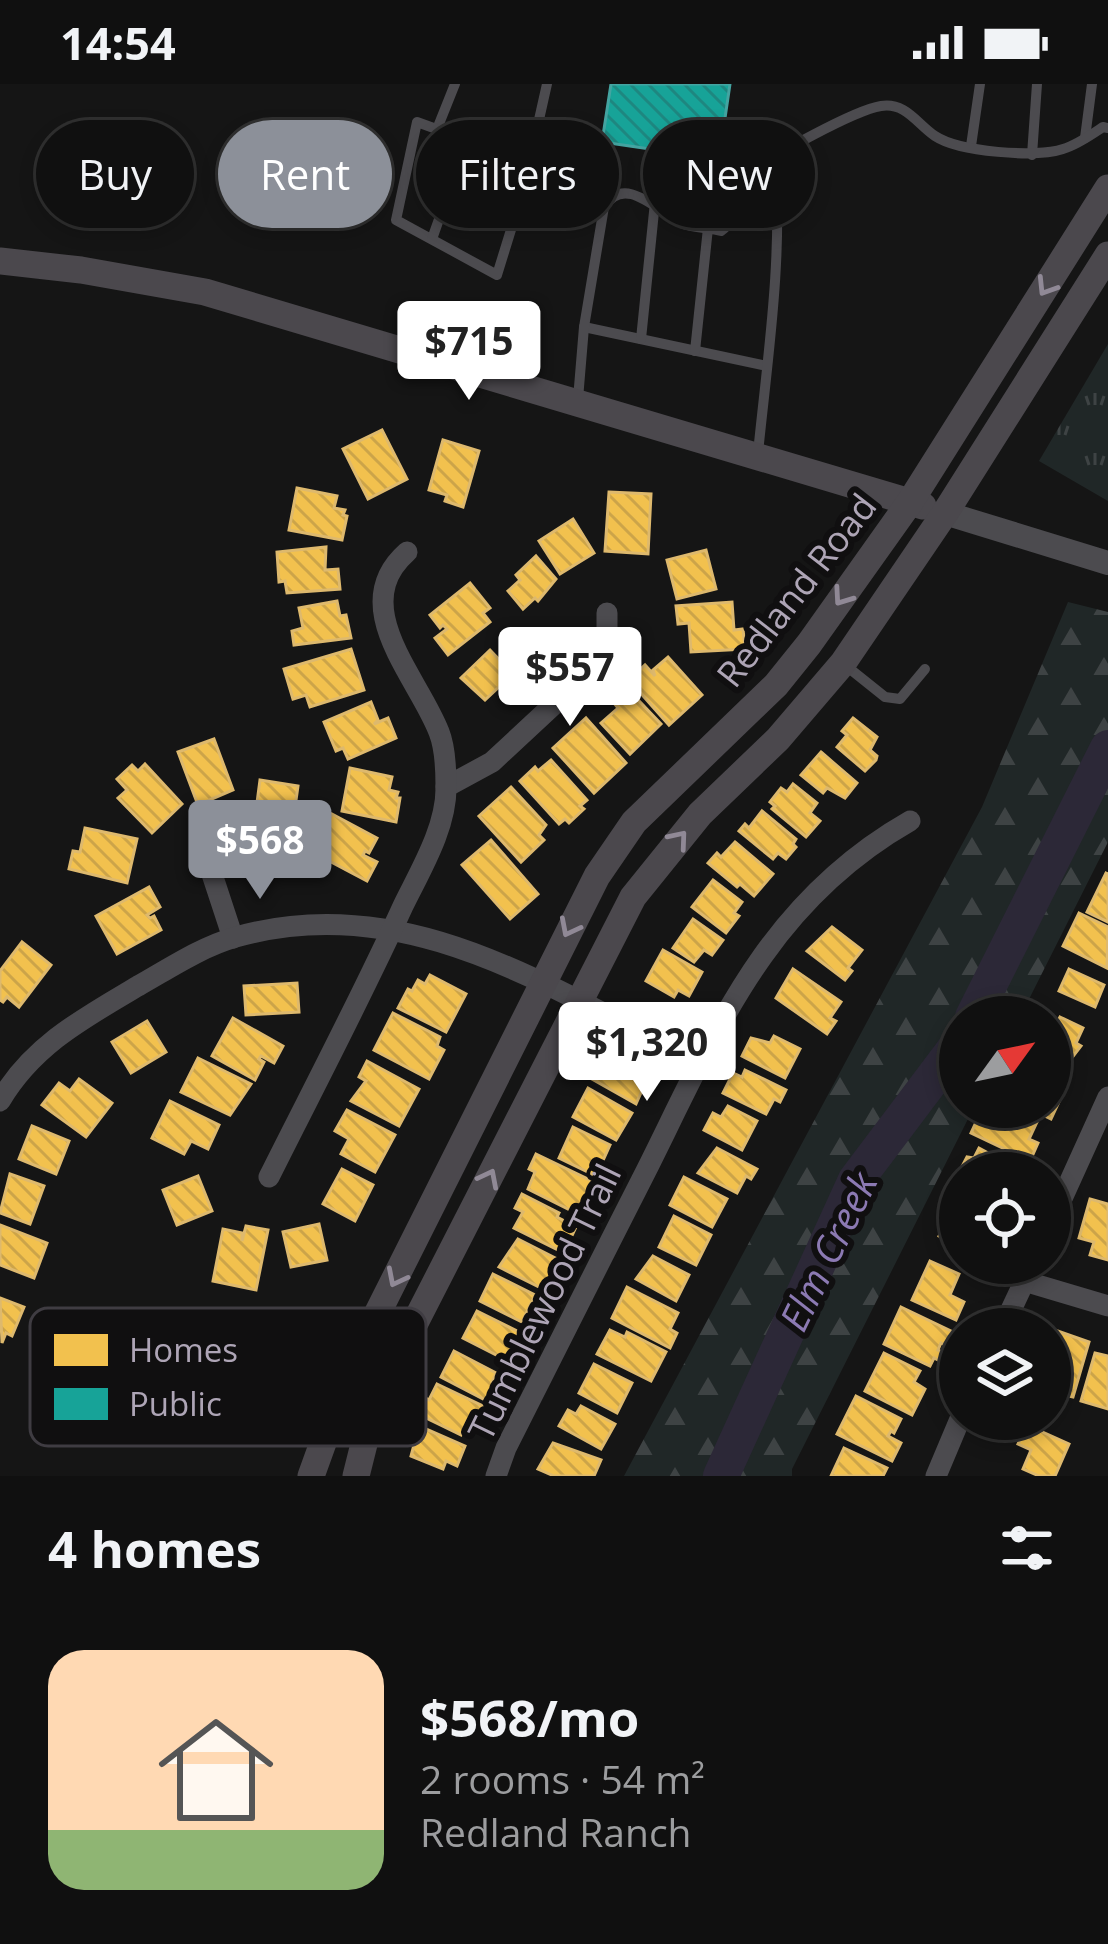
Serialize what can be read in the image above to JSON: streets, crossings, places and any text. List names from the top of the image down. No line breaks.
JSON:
{"streets":{"main road":["Redland Road"],"street":["Tumblewood Trail"]},"water":["Elm Creek"],"legend":["Homes","Public"],"north":"top right","page":{"status":"14:54","chip":["Buy","Rent","Filters","New"],"price":["$715","$557","$568","$1,320"],"heading":"4 homes","list":[{"name":"$568/mo","note":"2 rooms · 54 m² · Redland Ranch"}]}}
